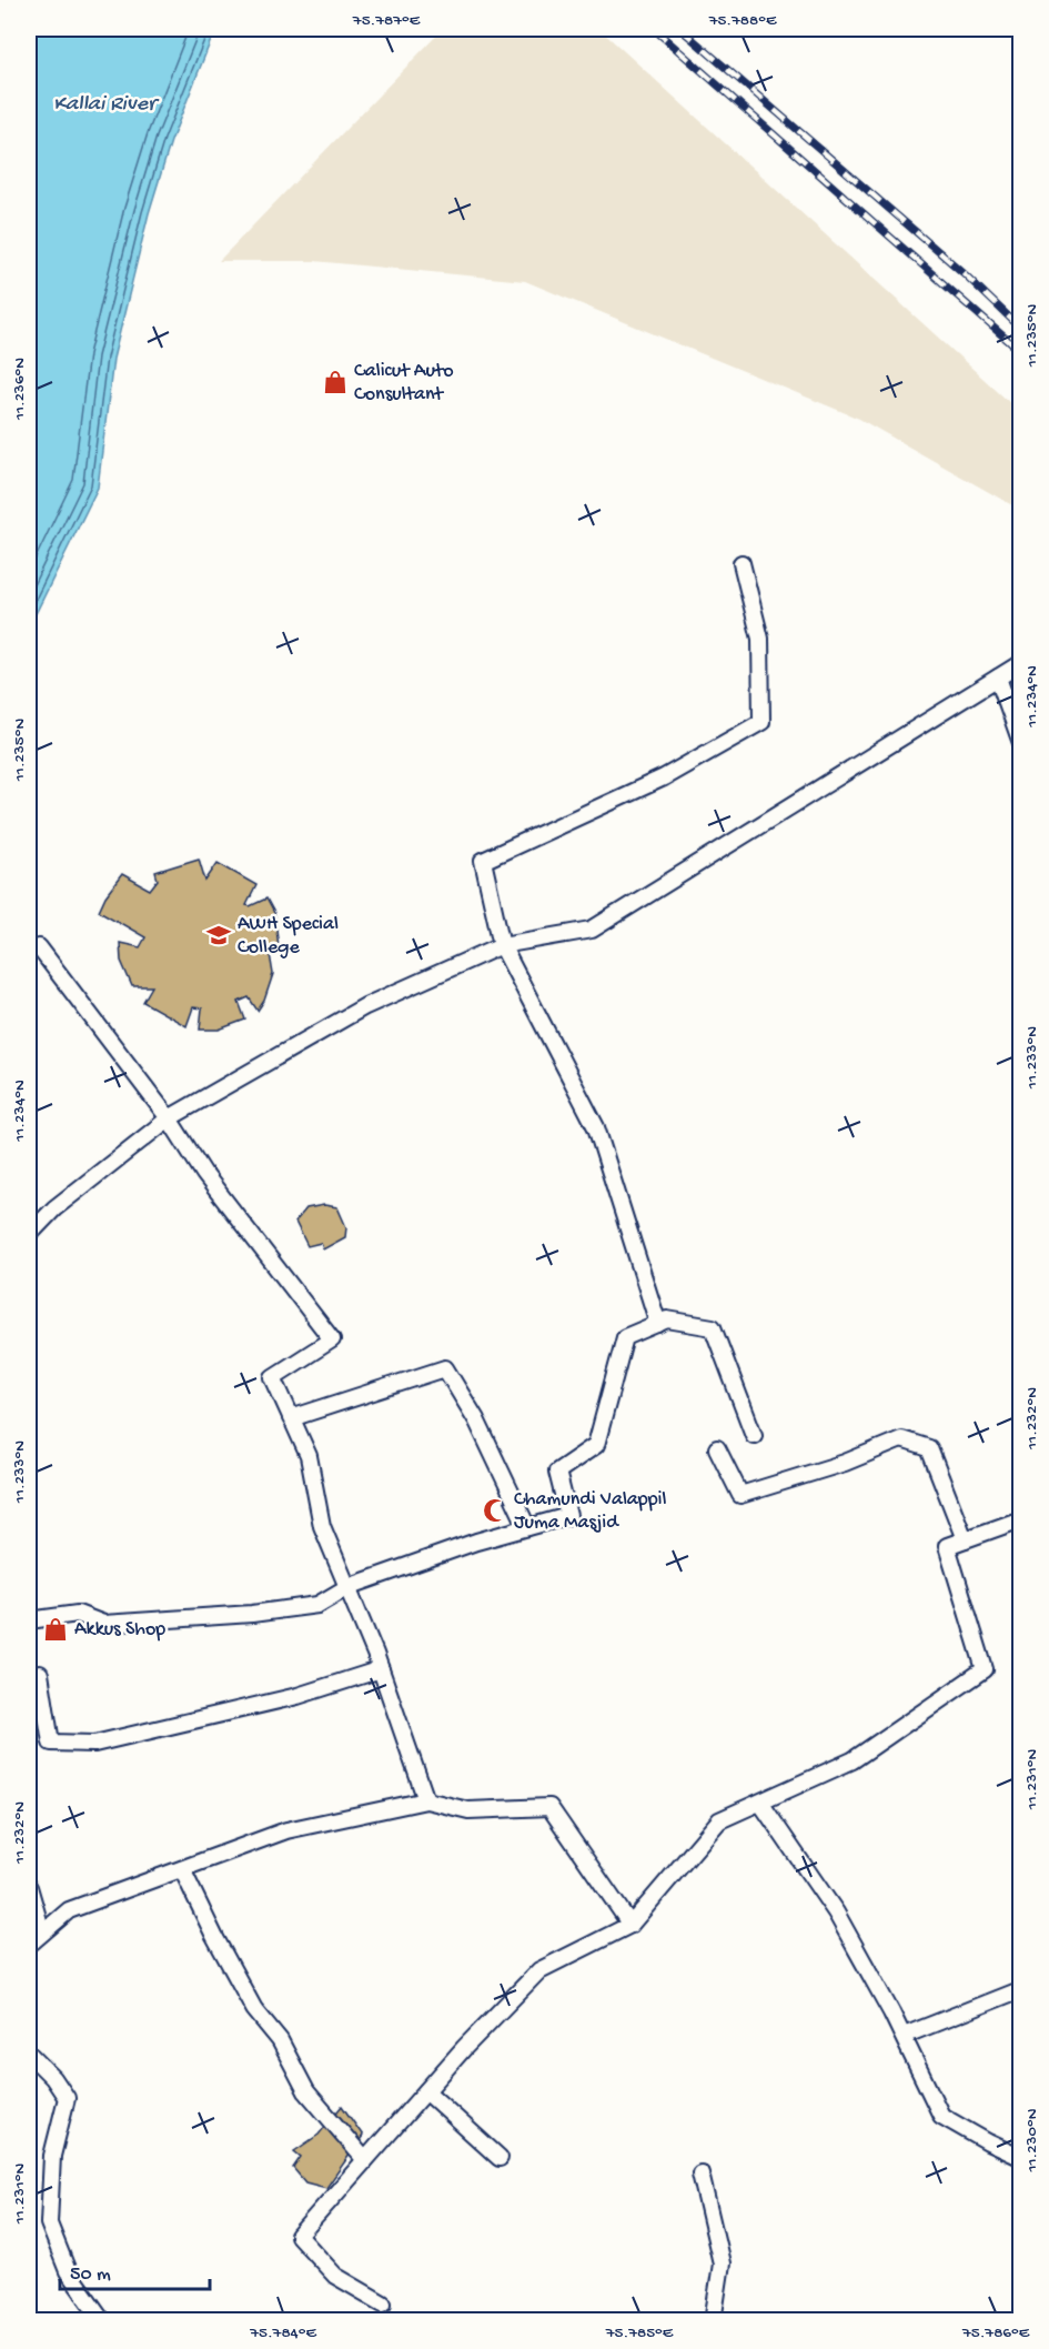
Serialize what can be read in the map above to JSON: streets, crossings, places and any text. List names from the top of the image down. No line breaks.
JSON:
{"water":["Kallai River"],"places":{"shop":["Calicut Auto Consultant","Akkus Shop"],"school or university":["AWH Special College"],"mosque":["Chamundi Valappil Juma Masjid"]},"scale_bar":"50 m","coordinates":["75.787°E","75.788°E","11.235°N","11.236°N","11.234°N","11.233°N","11.232°N","11.231°N","11.230°N","75.784°E","75.785°E","75.786°E"]}
